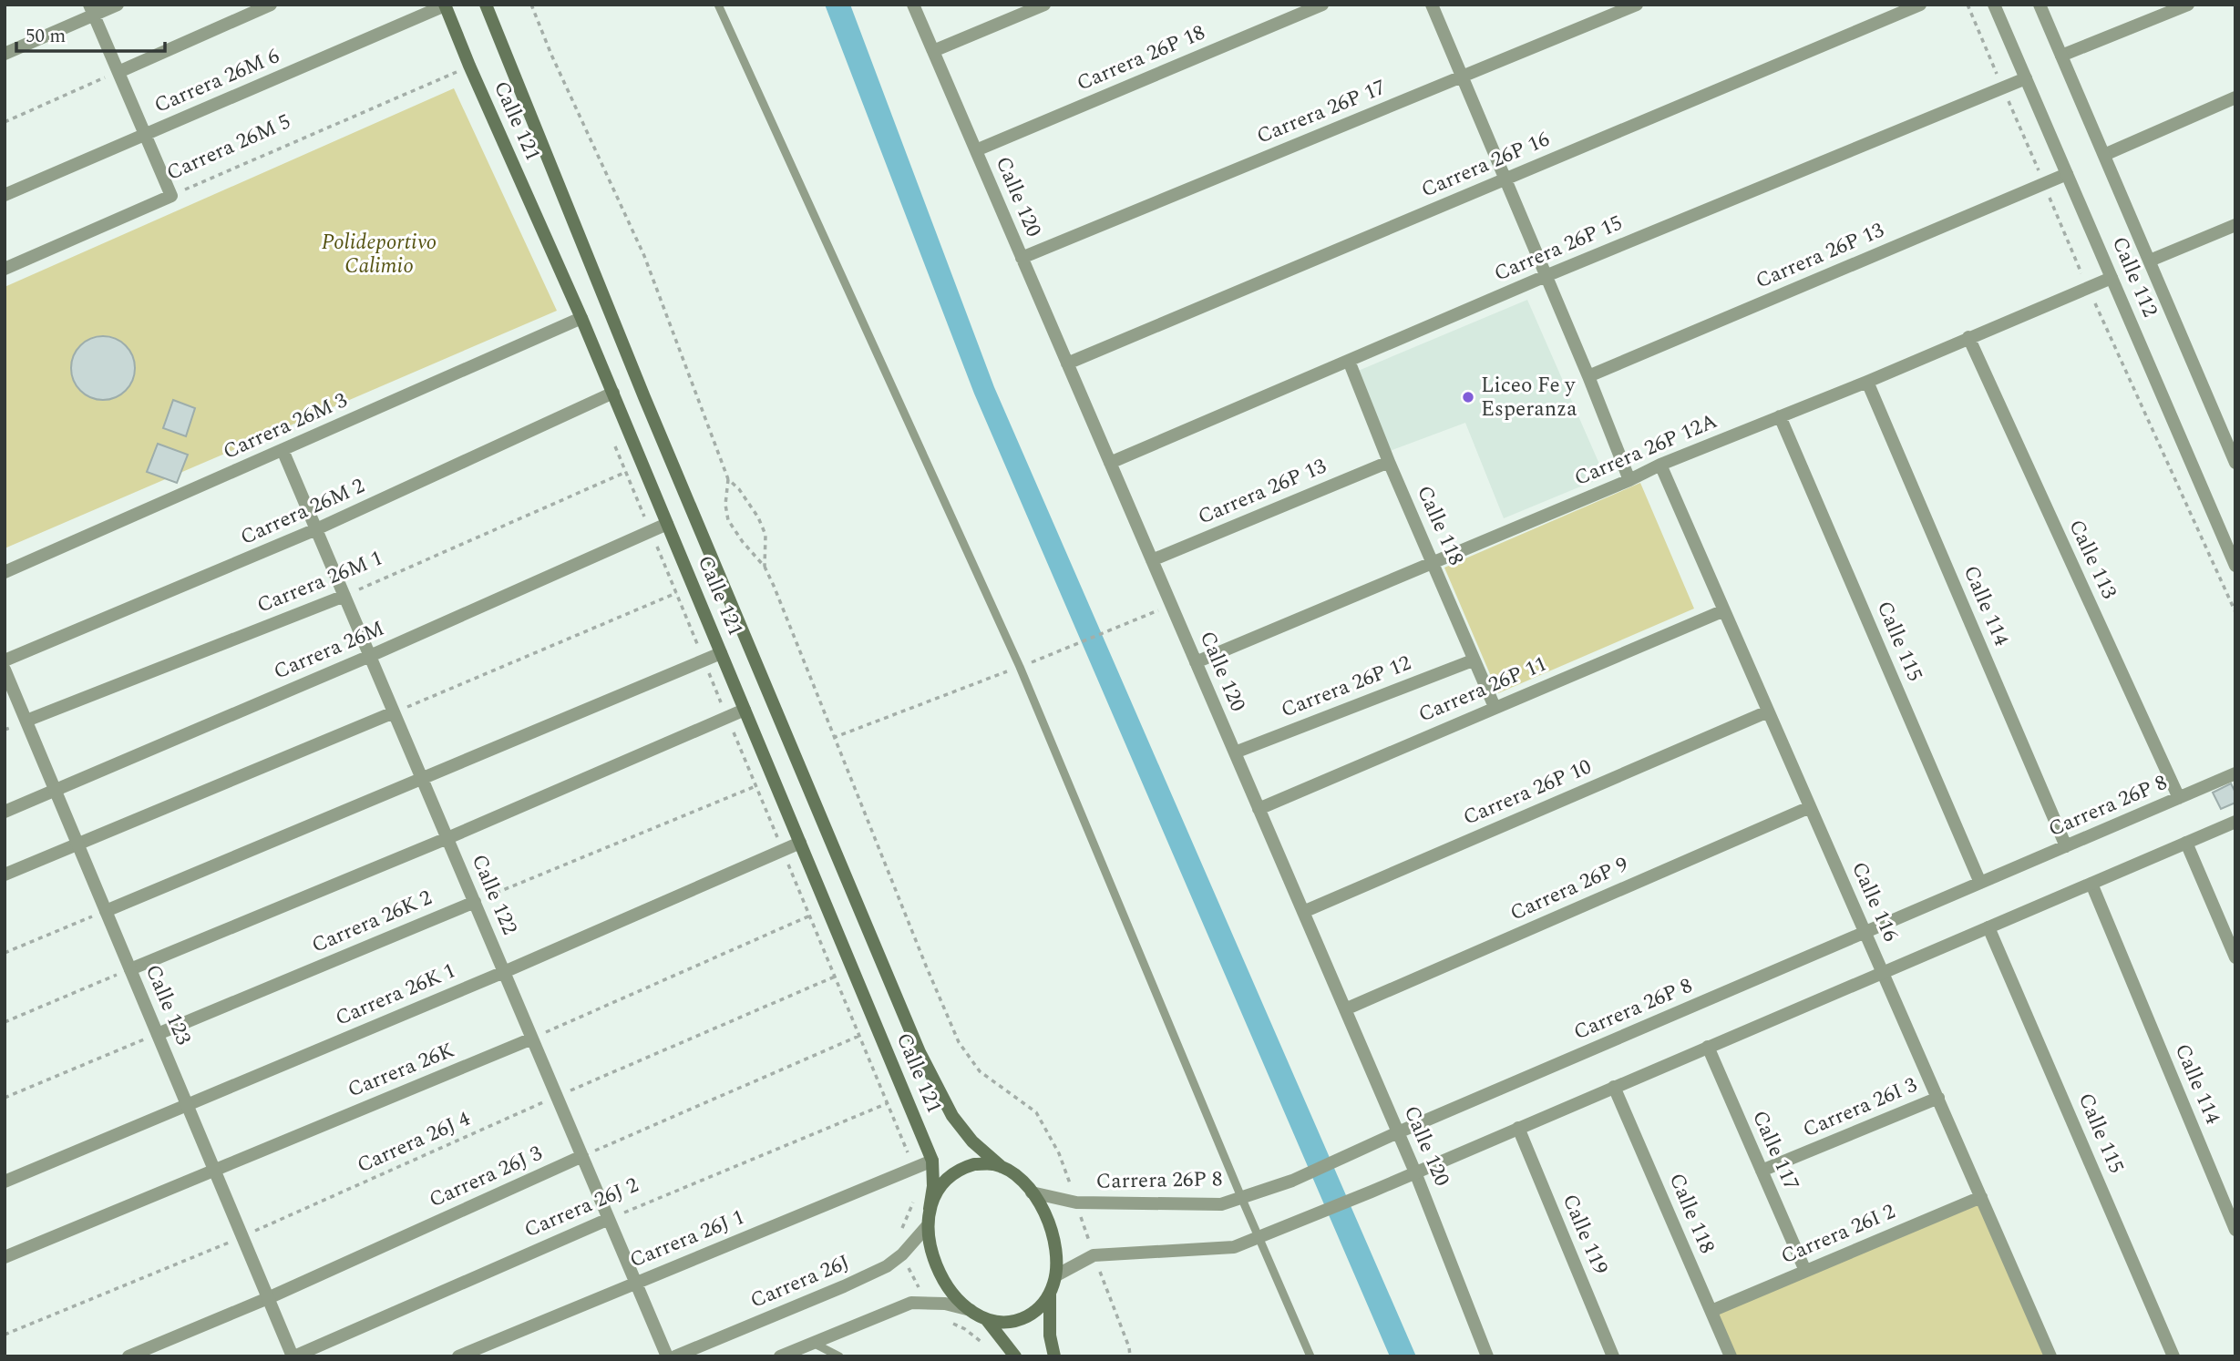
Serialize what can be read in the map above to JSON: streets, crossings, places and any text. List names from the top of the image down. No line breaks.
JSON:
{"streets":{"main road":["Calle 121"],"street":["Carrera 26P 18","Carrera 26M 6","Carrera 26P 17","Carrera 26M 5","Carrera 26P 16","Calle 120","Carrera 26P 15","Carrera 26P 13","Calle 112","Carrera 26M 3","Carrera 26P 12A","Carrera 26M 2","Calle 118","Calle 113","Carrera 26M 1","Calle 114","Calle 115","Carrera 26M","Carrera 26P 12","Carrera 26P 11","Carrera 26P 10","Carrera 26P 8","Carrera 26P 9","Calle 122","Calle 116","Carrera 26K 2","Carrera 26K 1","Calle 123","Carrera 26K","Carrera 26I 3","Calle 117","Carrera 26J 3","Carrera 26J 2","Calle 119","Carrera 26I 2","Carrera 26J 1","Carrera 26J"],"path":["Carrera 26J 4"]},"crossings":[["Carrera 26P 18","Calle 120"],["Carrera 26M 6","Calle 121"],["Carrera 26P 17","Calle 120"],["Calle 121","Carrera 26M 5"],["Calle 121","Carrera 26M 3"],["Calle 121","Carrera 26M 2"],["Calle 121","Carrera 26M"],["Calle 121","Carrera 26P 8"],["Calle 121","Carrera 26K 1"],["Calle 121","Carrera 26J 1"],["Calle 121","Carrera 26J"],["Carrera 26P 16","Calle 120"],["Calle 120","Carrera 26P 15"],["Calle 120","Carrera 26P 13"],["Calle 120","Carrera 26P 12A"],["Calle 120","Carrera 26P 12"],["Calle 120","Carrera 26P 11"],["Calle 120","Carrera 26P 10"],["Calle 120","Carrera 26P 8"],["Calle 120","Carrera 26P 9"],["Carrera 26P 15","Calle 112"],["Carrera 26P 15","Calle 118"],["Carrera 26P 13","Calle 112"],["Carrera 26P 13","Calle 118"],["Calle 112","Carrera 26P 12A"],["Carrera 26M 3","Calle 122"],["Carrera 26P 12A","Calle 118"],["Carrera 26P 12A","Calle 113"],["Carrera 26P 12A","Calle 114"],["Carrera 26P 12A","Calle 115"],["Carrera 26P 12A","Calle 116"],["Carrera 26M 2","Calle 122"],["Calle 118","Carrera 26P 12"],["Calle 118","Carrera 26P 11"],["Calle 118","Carrera 26I 2"],["Calle 113","Carrera 26P 8"],["Carrera 26M 1","Calle 122"],["Carrera 26M 1","Calle 123"],["Calle 114","Carrera 26P 8"],["Calle 115","Carrera 26P 8"],["Carrera 26M","Calle 122"],["Carrera 26M","Calle 123"],["Carrera 26P 11","Calle 116"],["Carrera 26P 10","Calle 116"],["Carrera 26P 8","Calle 116"],["Carrera 26P 8","Carrera 26J"],["Carrera 26P 9","Calle 116"],["Calle 122","Carrera 26K 2"],["Calle 122","Carrera 26K 1"],["Calle 122","Carrera 26K"],["Calle 122","Carrera 26J 4"],["Calle 122","Carrera 26J 3"],["Calle 122","Carrera 26J 2"],["Calle 122","Carrera 26J 1"],["Calle 116","Carrera 26I 3"],["Calle 116","Carrera 26I 2"],["Carrera 26K 2","Calle 123"],["Carrera 26K 1","Calle 123"],["Calle 123","Carrera 26K"],["Calle 123","Carrera 26J 4"],["Calle 123","Carrera 26J 3"],["Calle 123","Carrera 26J 2"],["Carrera 26I 3","Calle 117"],["Calle 117","Carrera 26I 2"]],"parks":["Polideportivo Calimio"],"places":["Liceo Fe y Esperanza"],"scale_bar":"50 m"}
